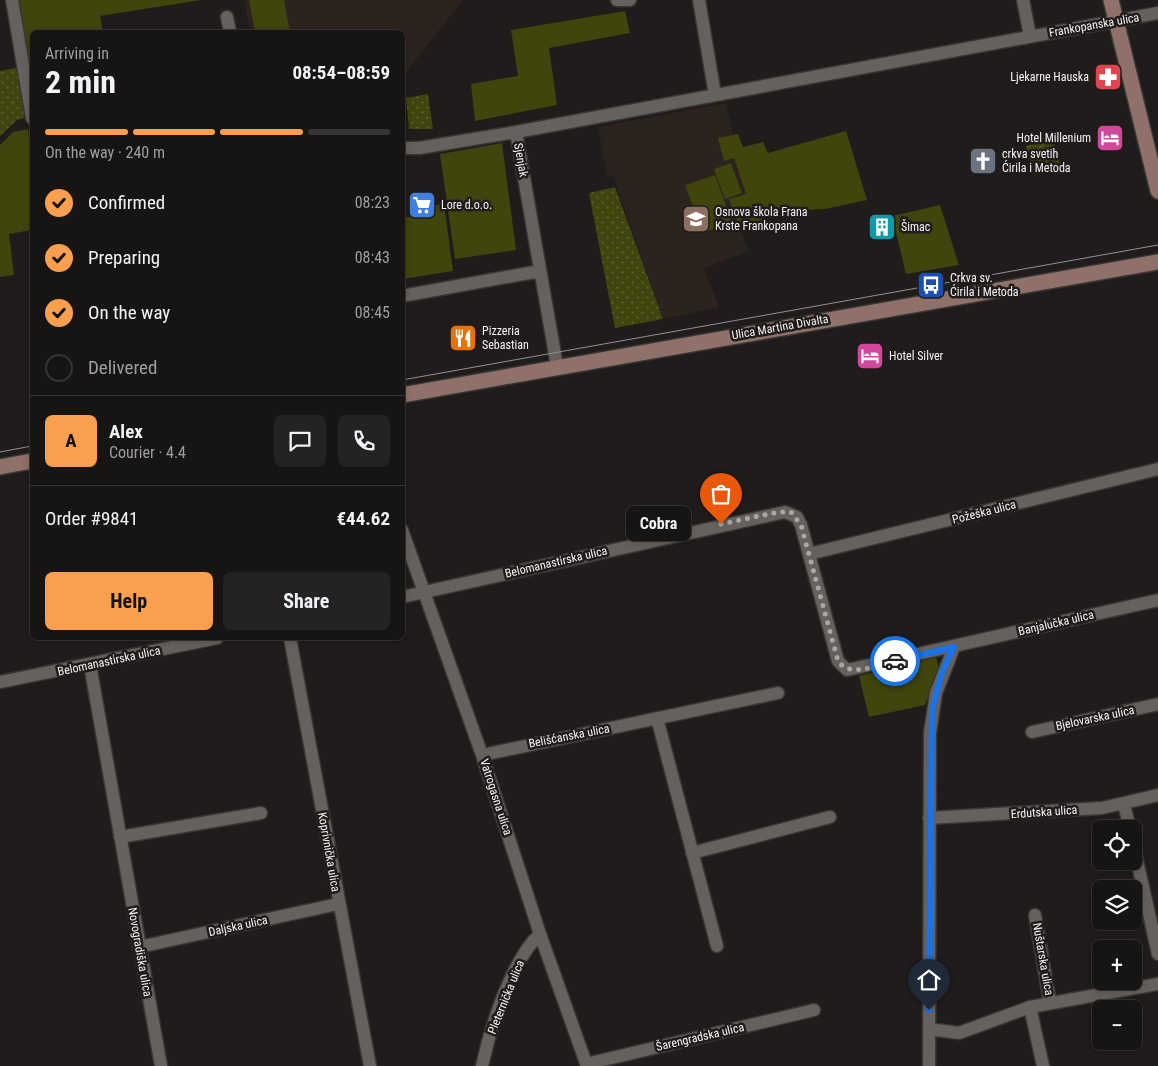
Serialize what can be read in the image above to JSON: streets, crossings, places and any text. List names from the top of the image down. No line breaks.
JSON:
{"streets":{"street":["Frankopanska ulica","Sjenjak","Ulica Martina Divalta","Požeška ulica","Belomanastirska ulica","Banjalučka ulica","Bjelovarska ulica","Belišćanska ulica","Vatrogasna ulica","Erdutska ulica","Koprivnička ulica","Daljska ulica","Novogradiška ulica","Nuštarska ulica","Pleternička ulica","Šarengradska ulica"]},"crossings":[["Frankopanska ulica","Sjenjak"],["Sjenjak","Ulica Martina Divalta"],["Požeška ulica","Belomanastirska ulica"],["Požeška ulica","Banjalučka ulica"],["Belomanastirska ulica","Banjalučka ulica"],["Belomanastirska ulica","Vatrogasna ulica"],["Belomanastirska ulica","Novogradiška ulica"],["Belišćanska ulica","Vatrogasna ulica"],["Vatrogasna ulica","Pleternička ulica"],["Vatrogasna ulica","Šarengradska ulica"],["Koprivnička ulica","Daljska ulica"],["Daljska ulica","Novogradiška ulica"]],"places":{"pharmacy":["Ljekarne Hauska"],"hotel":["Hotel Millenium","Hotel Silver"],"church":["crkva svetih Ćirila i Metoda"],"supermarket":["Lore d.o.o."],"school or university":["Osnova škola Frana Krste Frankopana"],"building":["Šimac"],"bus stop":["Crkva sv. Ćirila i Metoda"],"restaurant":["Pizzeria Sebastian"],"other":["Cobra"]},"page":{"heading":["2 min","Arriving in","08:54–08:59"],"panel":["Alex","Courier · 4.4","Order #9841","€44.62"],"bar":"On the way · 240 m","list":[["Confirmed","08:23"],["Preparing","08:43"],["On the way","08:45"],"Delivered"],"round":"A","bubble":"Cobra","buttons":["Help","Share"],"map_buttons":["+","−"]}}
